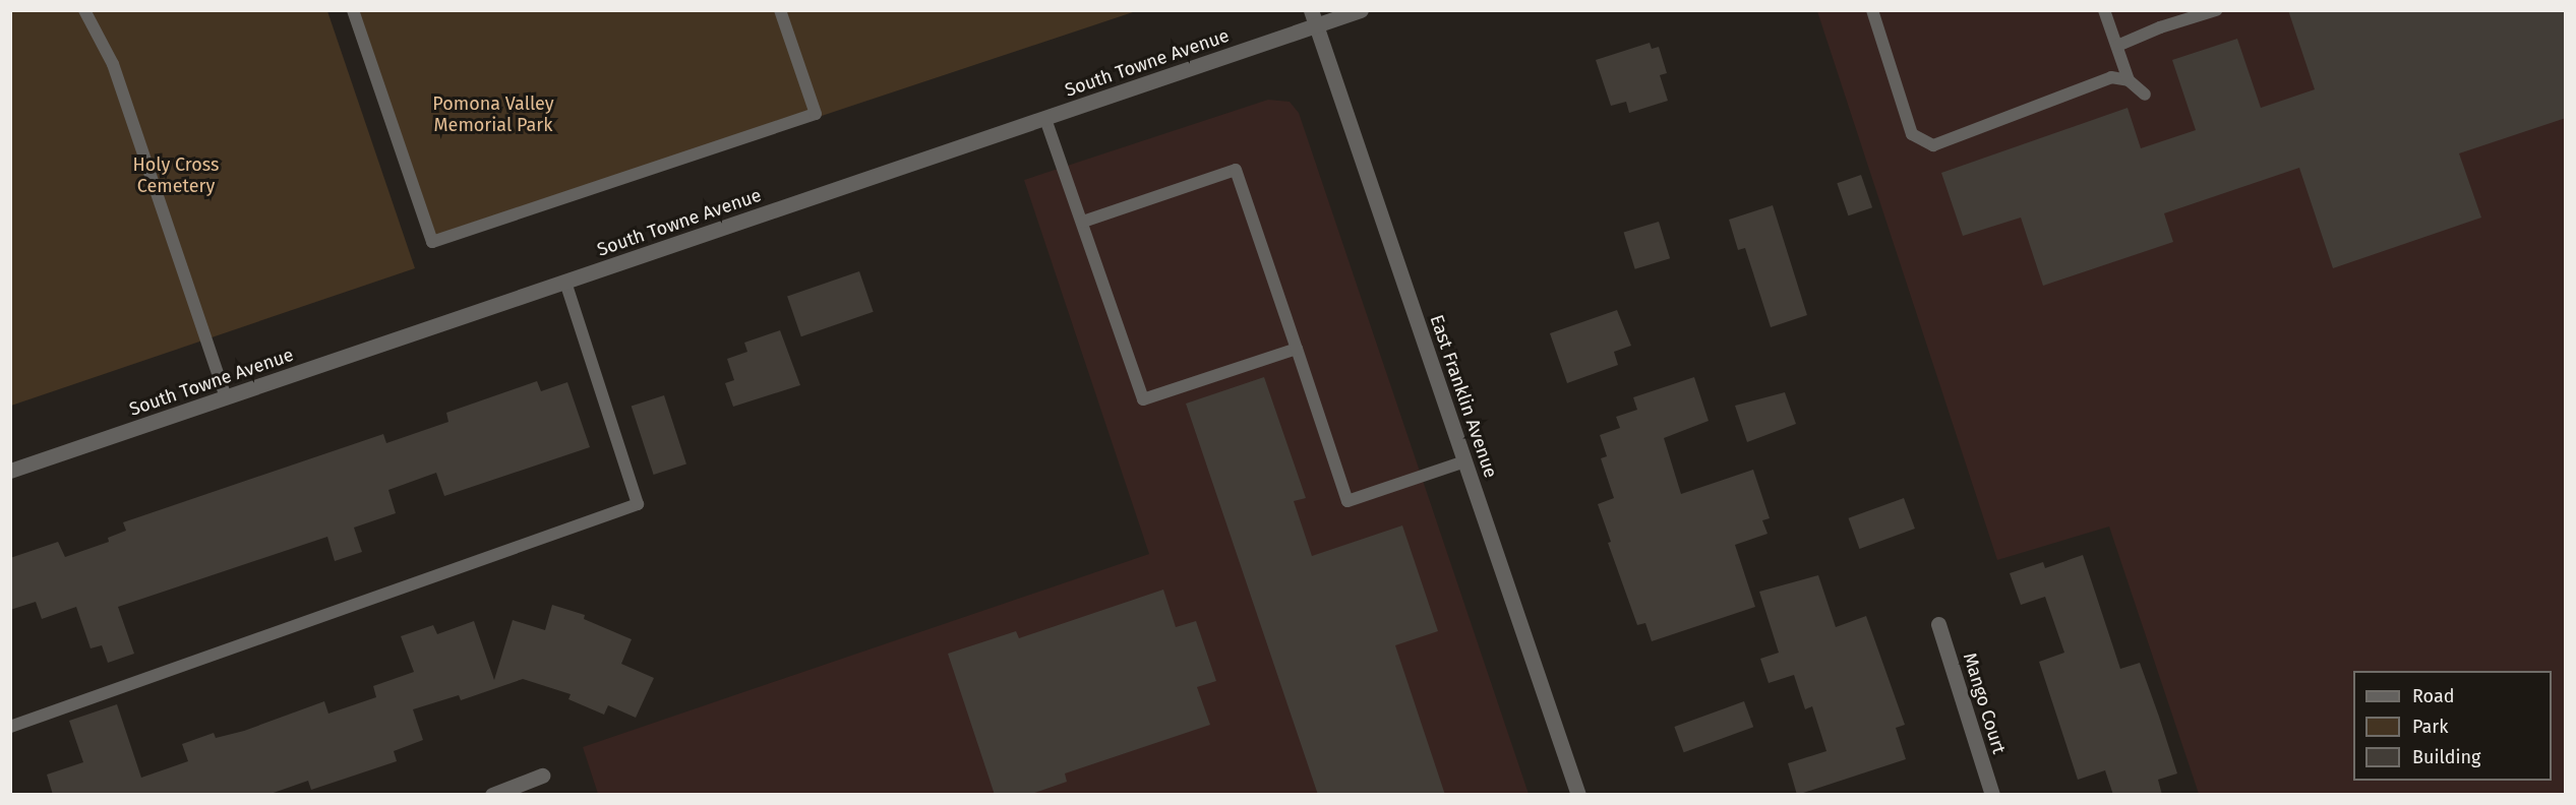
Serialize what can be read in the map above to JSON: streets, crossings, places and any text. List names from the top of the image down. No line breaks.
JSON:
{"streets":{"street":["South Towne Avenue","East Franklin Avenue","Mango Court"]},"crossings":[["South Towne Avenue","East Franklin Avenue"]],"parks":["Pomona Valley Memorial Park","Holy Cross Cemetery"],"legend":["Road","Park","Building"]}
